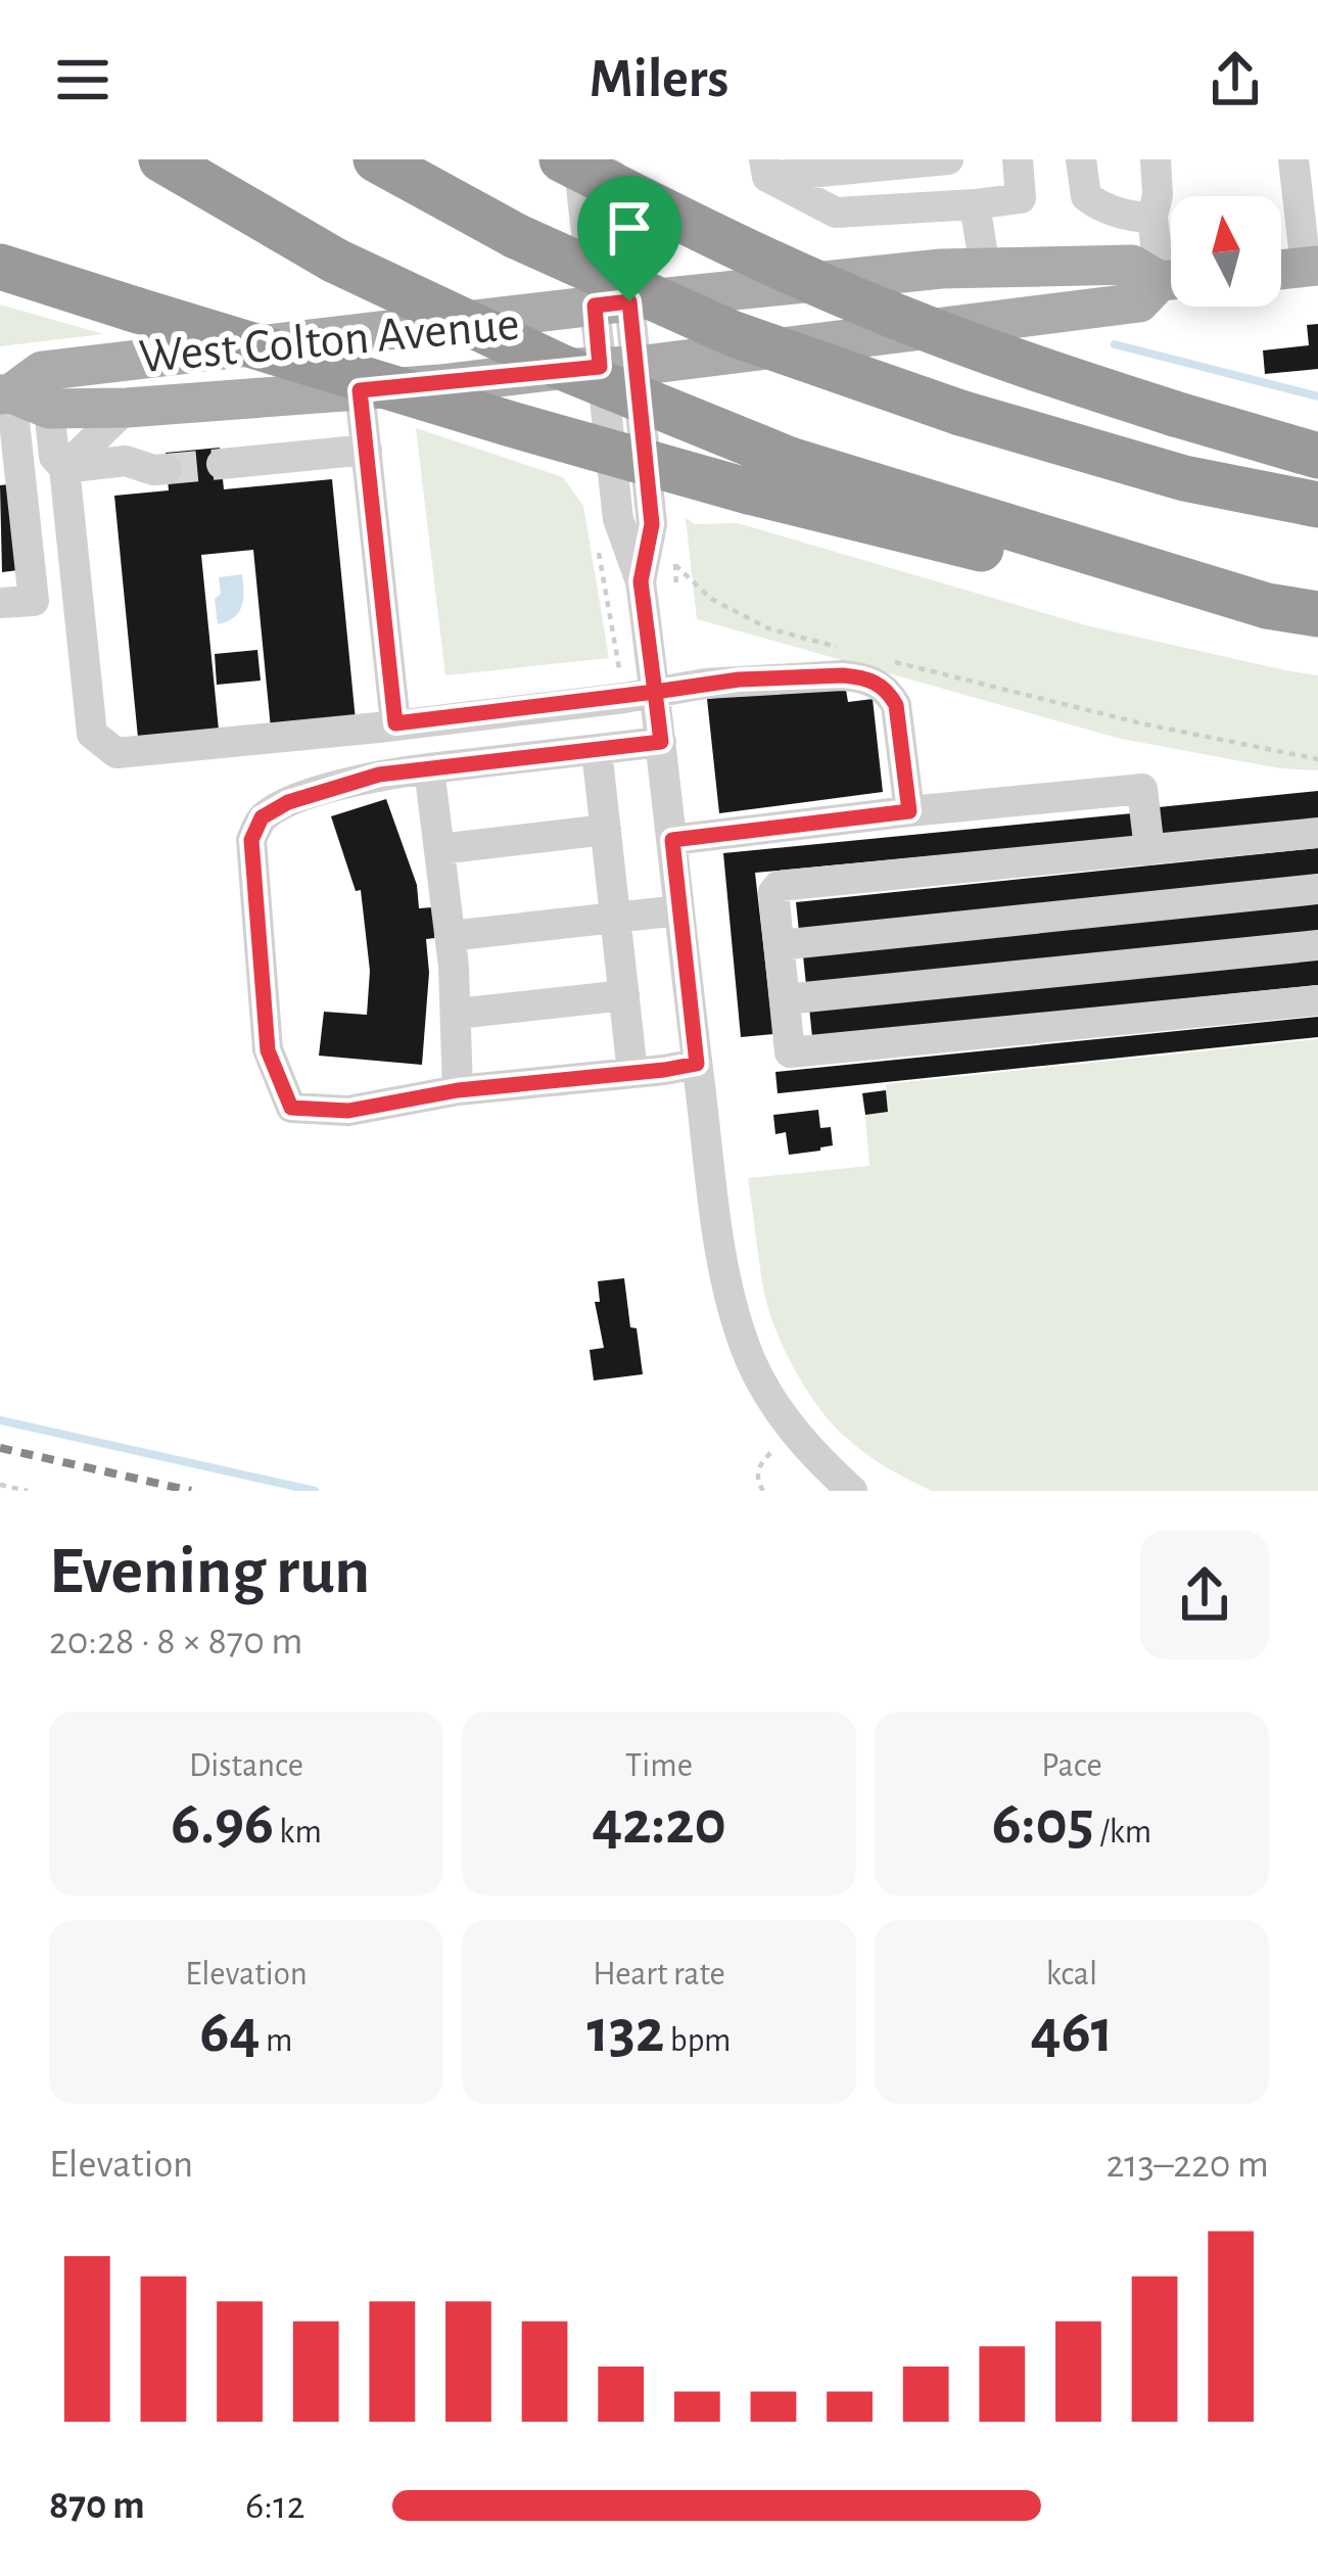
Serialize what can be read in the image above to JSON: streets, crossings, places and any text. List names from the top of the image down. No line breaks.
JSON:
{"streets":{"main road":["West Colton Avenue"]},"north":"top","page":{"header":"Milers","heading":["Evening run","20:28 · 8 × 870 m"],"stats":[["Distance","6.96 km"],["Time","42:20"],["Pace","6:05 /km"],["Elevation","64 m"],["Heart rate","132 bpm"],["kcal","461"]],"chart":["Elevation","213–220 m"],"list":[{"name":"870 m","note":"6:12"}]}}
